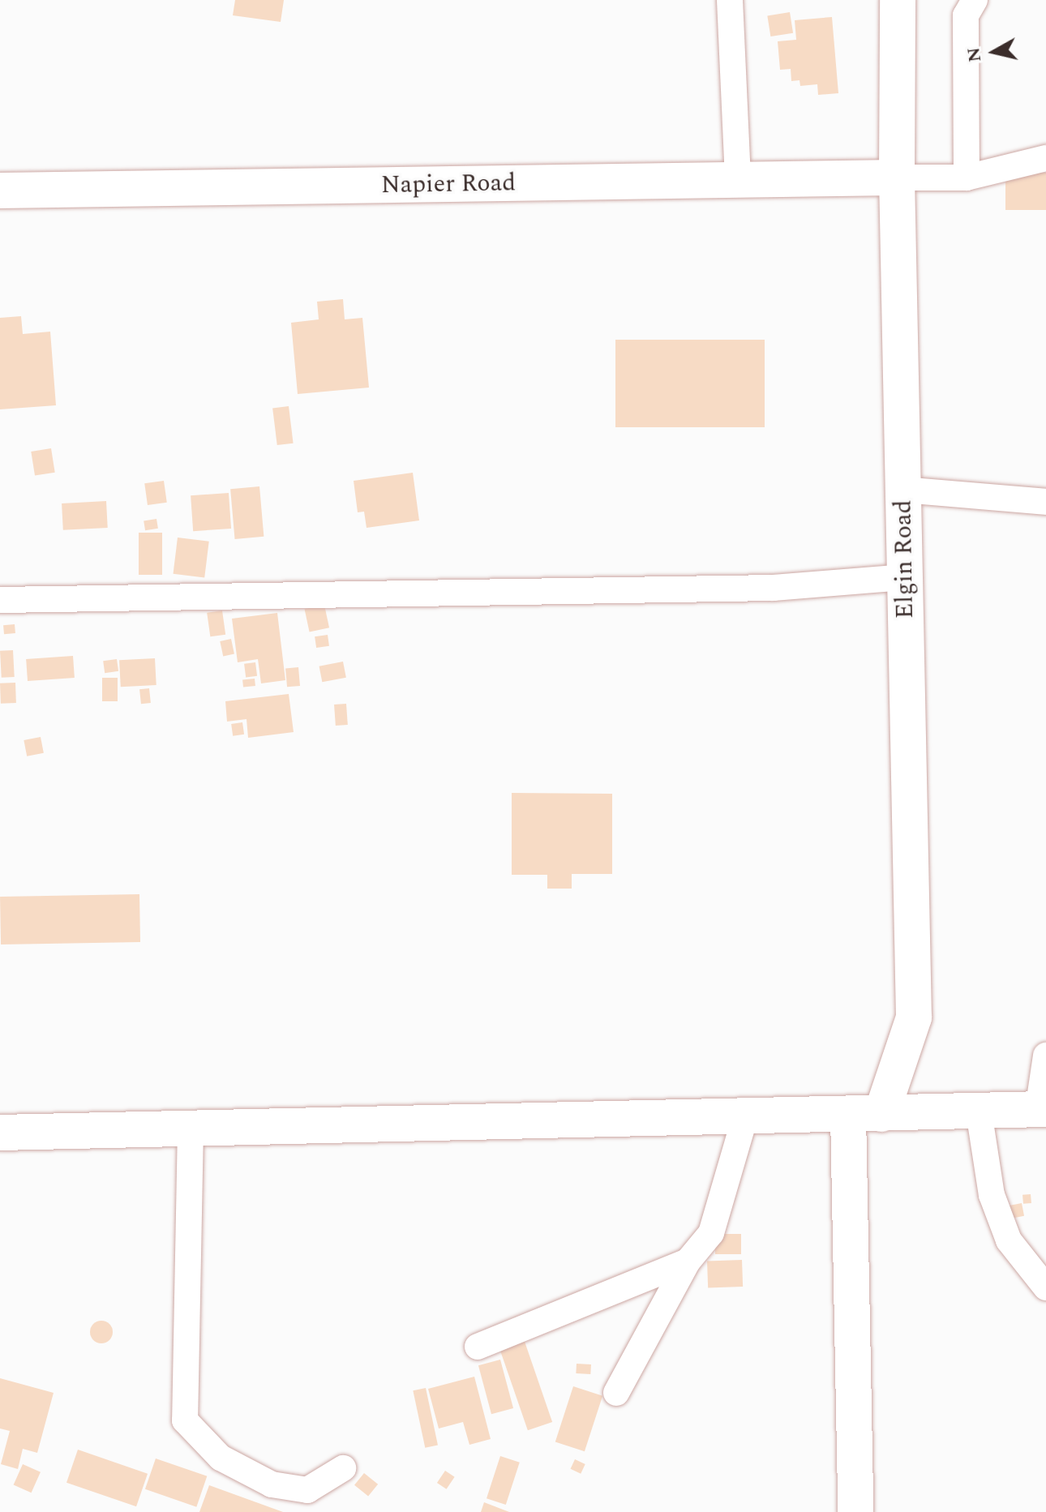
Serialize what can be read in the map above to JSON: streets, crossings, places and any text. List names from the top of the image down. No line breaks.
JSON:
{"streets":{"street":["Napier Road","Elgin Road"]},"crossings":[["Napier Road","Elgin Road"]],"north":"left"}
